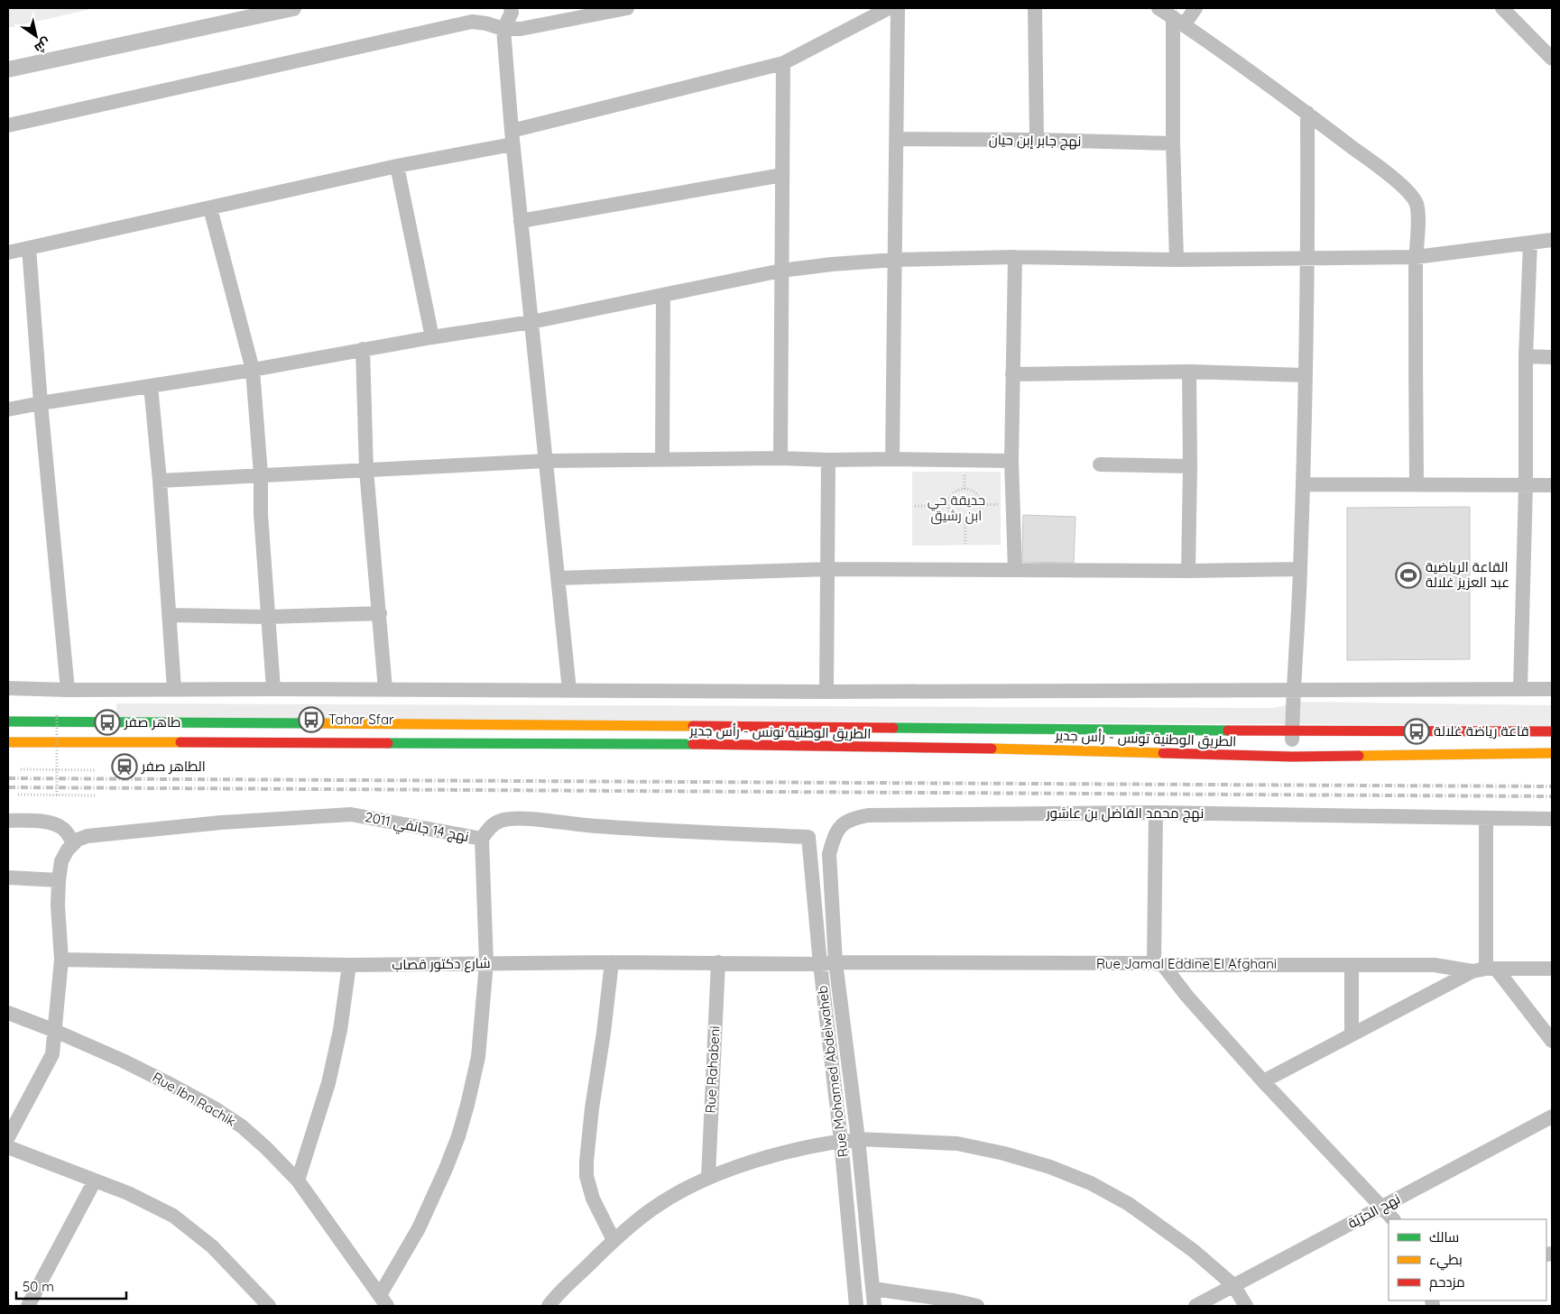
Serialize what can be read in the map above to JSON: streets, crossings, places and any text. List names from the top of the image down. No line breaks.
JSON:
{"streets":{"highway":["الطريق الوطنية تونس - رأس جدير"],"street":["نهج جابر إبن حيان","نهج محمد الفاضل بن عاشور","نهج 14 جانفي 2011","شارع دكتور قصاب","Rue Jamal Eddine El Afghani","Rue Rahabeni","Rue Mohamed Abdelwaheb","Rue Ibn Rachik","نهج الحرّيّة"]},"crossings":[["نهج محمد الفاضل بن عاشور","Rue Jamal Eddine El Afghani"],["نهج 14 جانفي 2011","Rue Mohamed Abdelwaheb"],["شارع دكتور قصاب","Rue Jamal Eddine El Afghani"],["شارع دكتور قصاب","Rue Rahabeni"],["شارع دكتور قصاب","Rue Mohamed Abdelwaheb"],["Rue Jamal Eddine El Afghani","Rue Mohamed Abdelwaheb"]],"parks":["حديقة حي ابن رشيق"],"places":{"sports":["القاعة الرياضية عبد العزيز غلالة"],"bus stop":["Tahar Sfar","طاهر صفر","قاعة رياضة غلالة"],"station":["الطاهر صفر"]},"legend":["سالك","بطيء","مزدحم"],"scale_bar":"50 m","north":"bottom right"}
